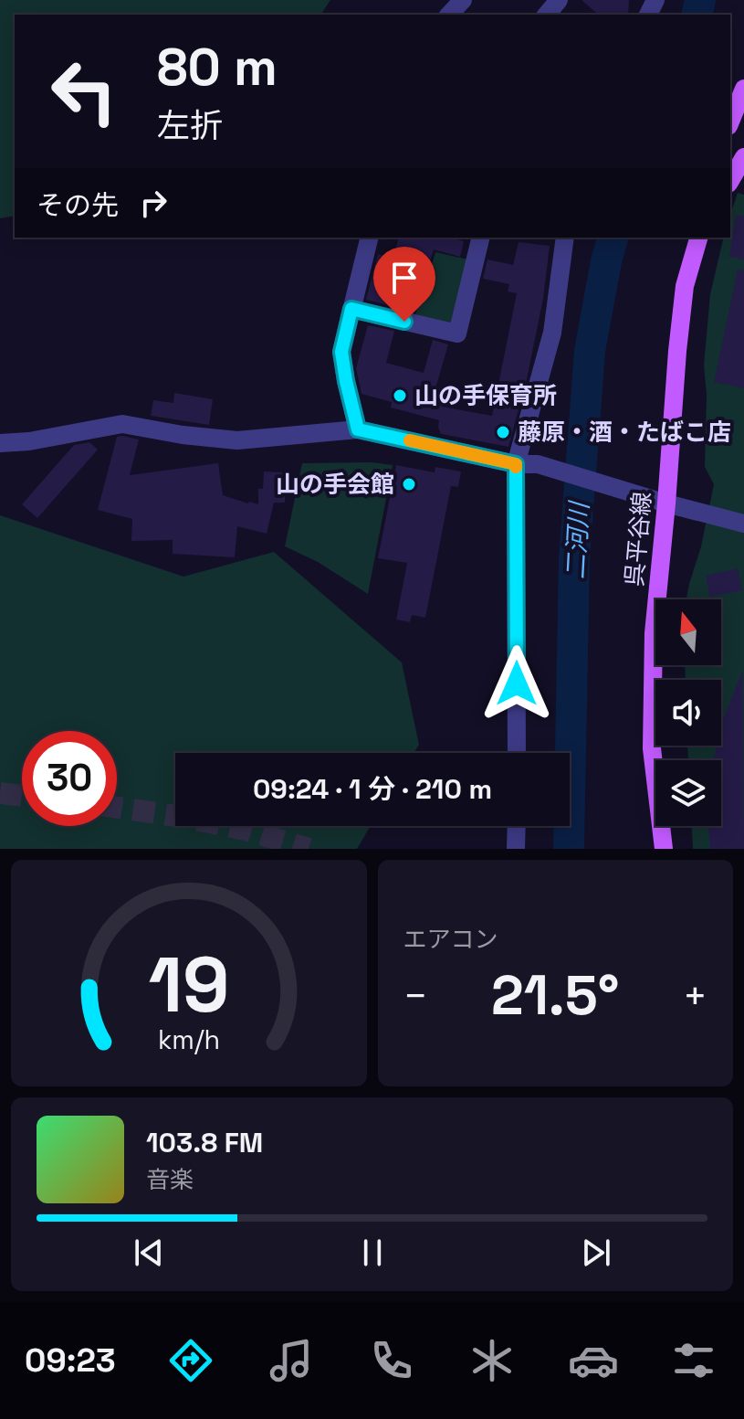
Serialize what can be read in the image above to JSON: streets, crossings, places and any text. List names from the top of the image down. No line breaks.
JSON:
{"streets":{"main road":["呉平谷線"]},"water":["二河川"],"places":["山の手保育所","藤原・酒・たばこ店","山の手会館"],"north":"top","page":{"turn":["80 m","左折"],"then":"その先","limit":"30","trip":"09:24 · 1 分 · 210 m","tile":"エアコン","heat":["−","21.5°","+"],"song":["103.8 FM","音楽"],"tabs":"09:23","gauge":["19","km/h"]}}
